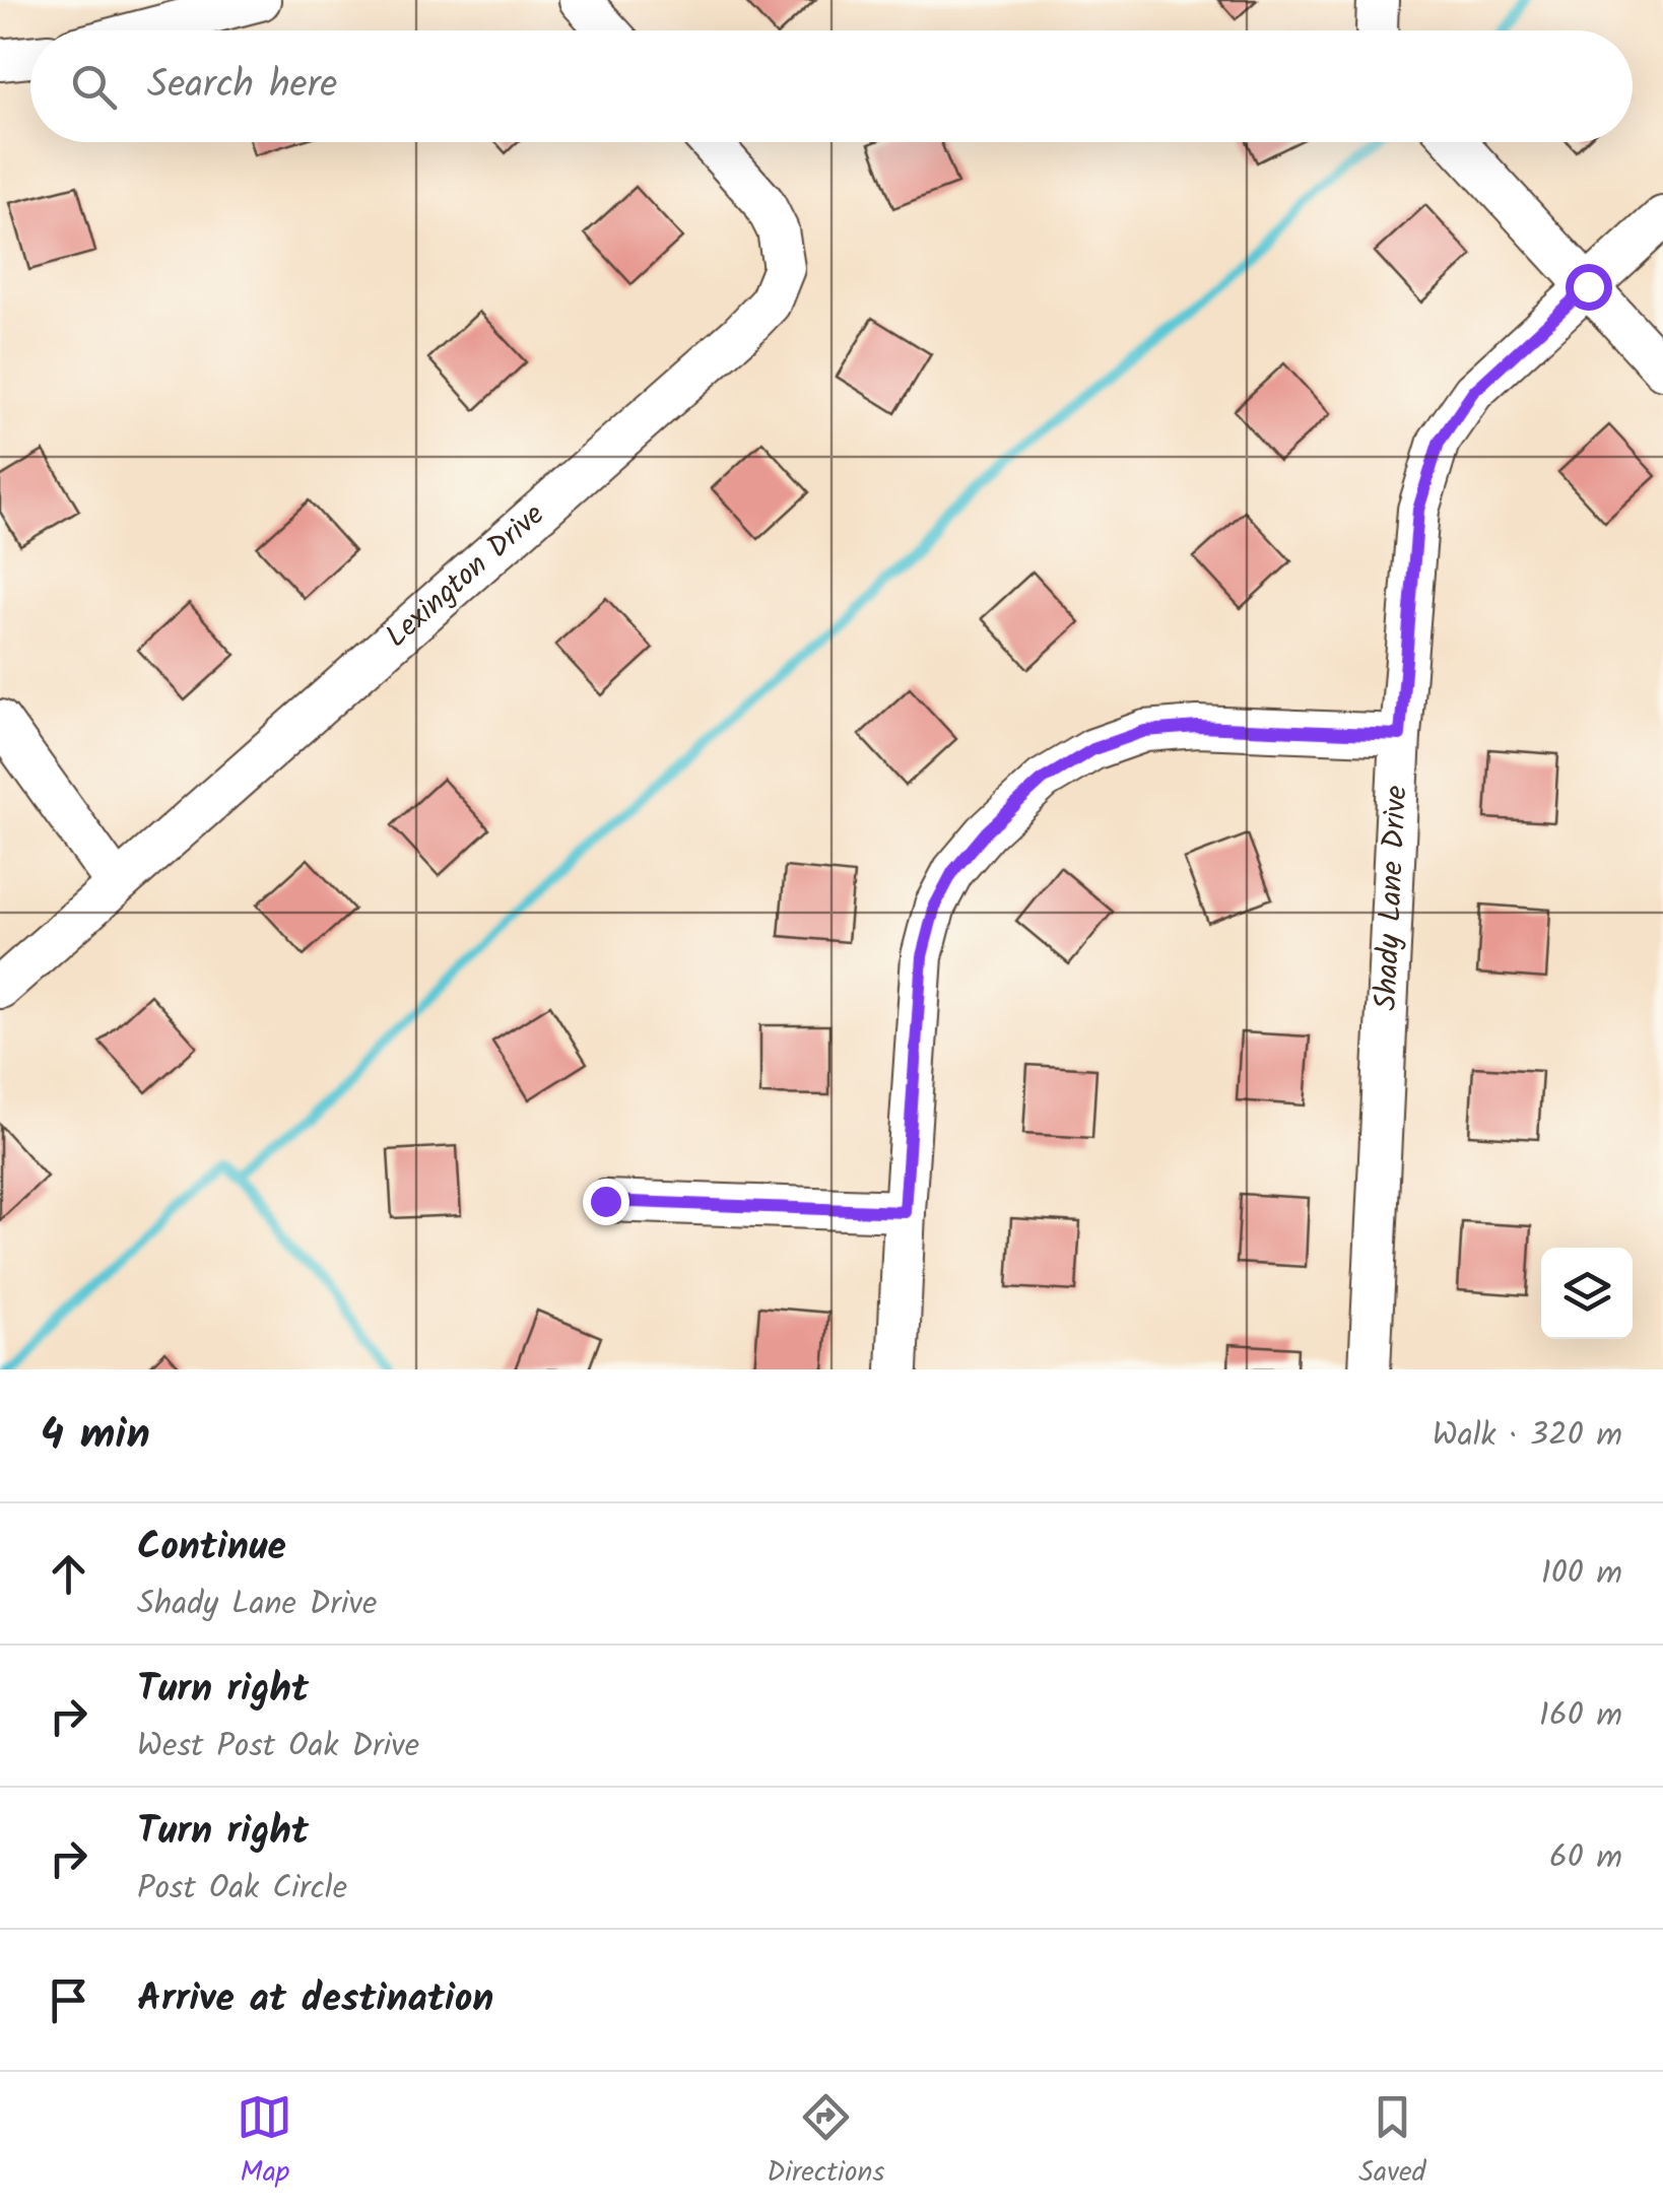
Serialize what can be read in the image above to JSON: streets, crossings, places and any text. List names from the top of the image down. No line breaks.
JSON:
{"streets":{"street":["Lexington Drive","Shady Lane Drive"]},"page":{"search":"Search here","heading":["4 min","Walk · 320 m"],"list":[["Continue","Shady Lane Drive","100 m"],["Turn right","West Post Oak Drive","160 m"],["Turn right","Post Oak Circle","60 m"],"Arrive at destination"],"nav":["Map","Directions","Saved"]}}
